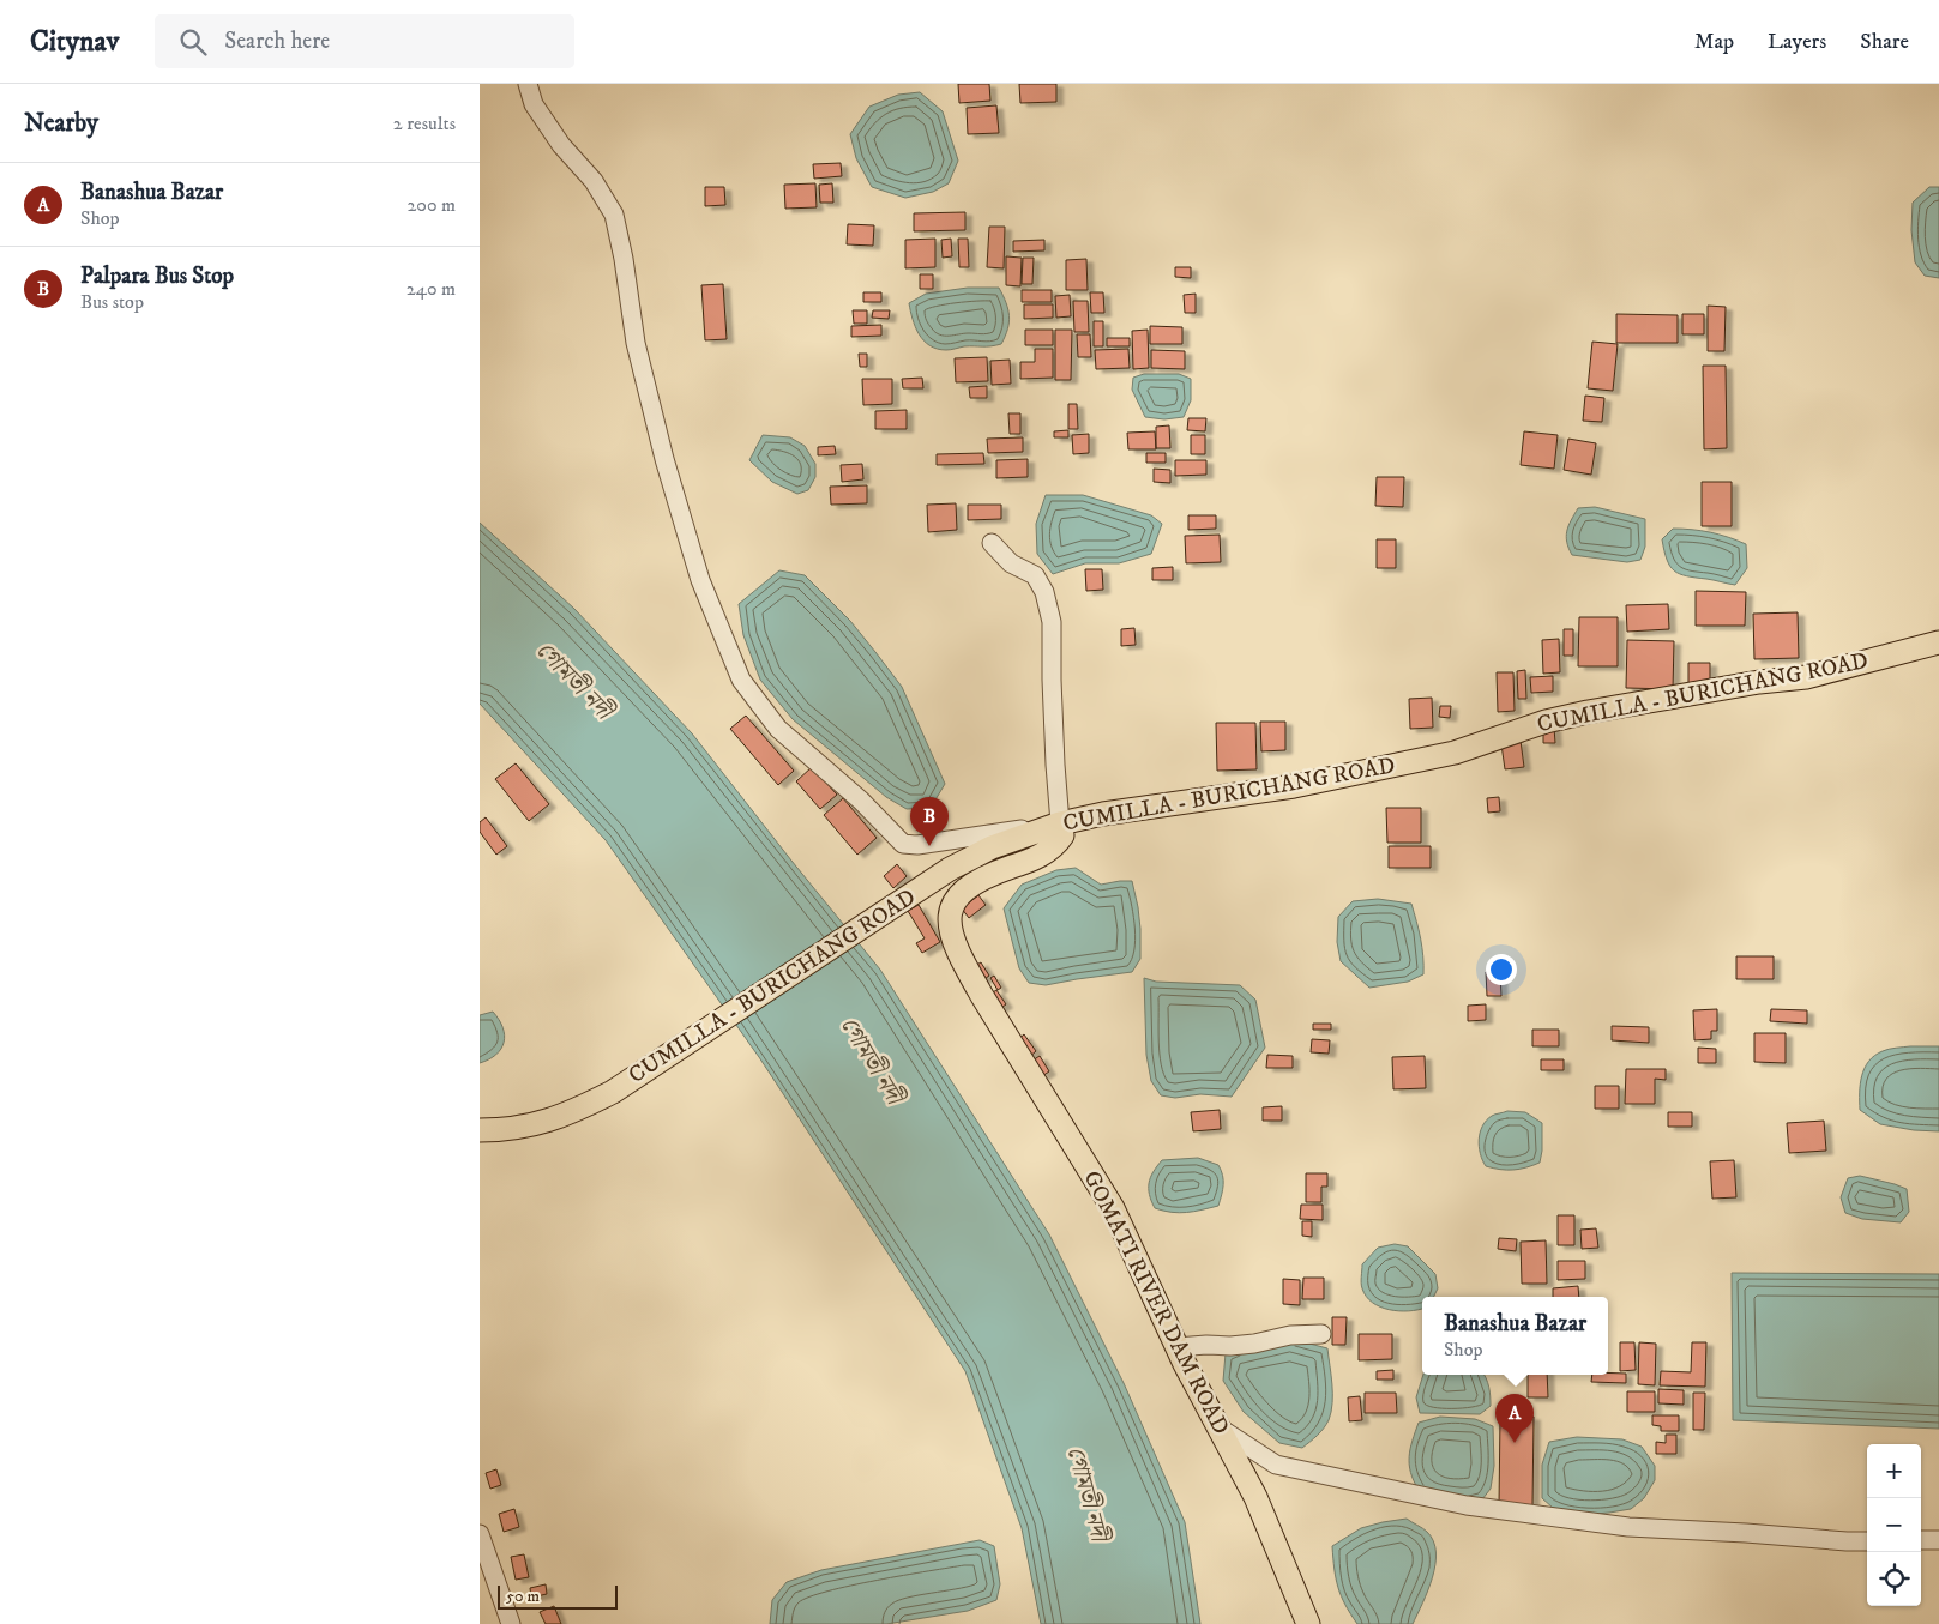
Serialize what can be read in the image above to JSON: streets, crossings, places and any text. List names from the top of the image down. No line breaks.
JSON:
{"streets":{"main road":["CUMILLA - BURICHANG ROAD","GOMATI RIVER DAM ROAD"]},"crossings":[["CUMILLA - BURICHANG ROAD","GOMATI RIVER DAM ROAD"]],"water":["গোমতী নদী"],"scale_bar":"50 m","page":{"header":"Citynav","search":"Search here","nav":["Map","Layers","Share"],"heading":["Nearby","2 results"],"list":[{"mark":"A","name":"Banashua Bazar","note":"Shop","value":"200 m"},{"mark":"B","name":"Palpara Bus Stop","note":"Bus stop","value":"240 m"}],"pins":["B","A"],"popup":["Banashua Bazar","Shop"],"map_buttons":["+","−"],"scale":"50 m"}}
